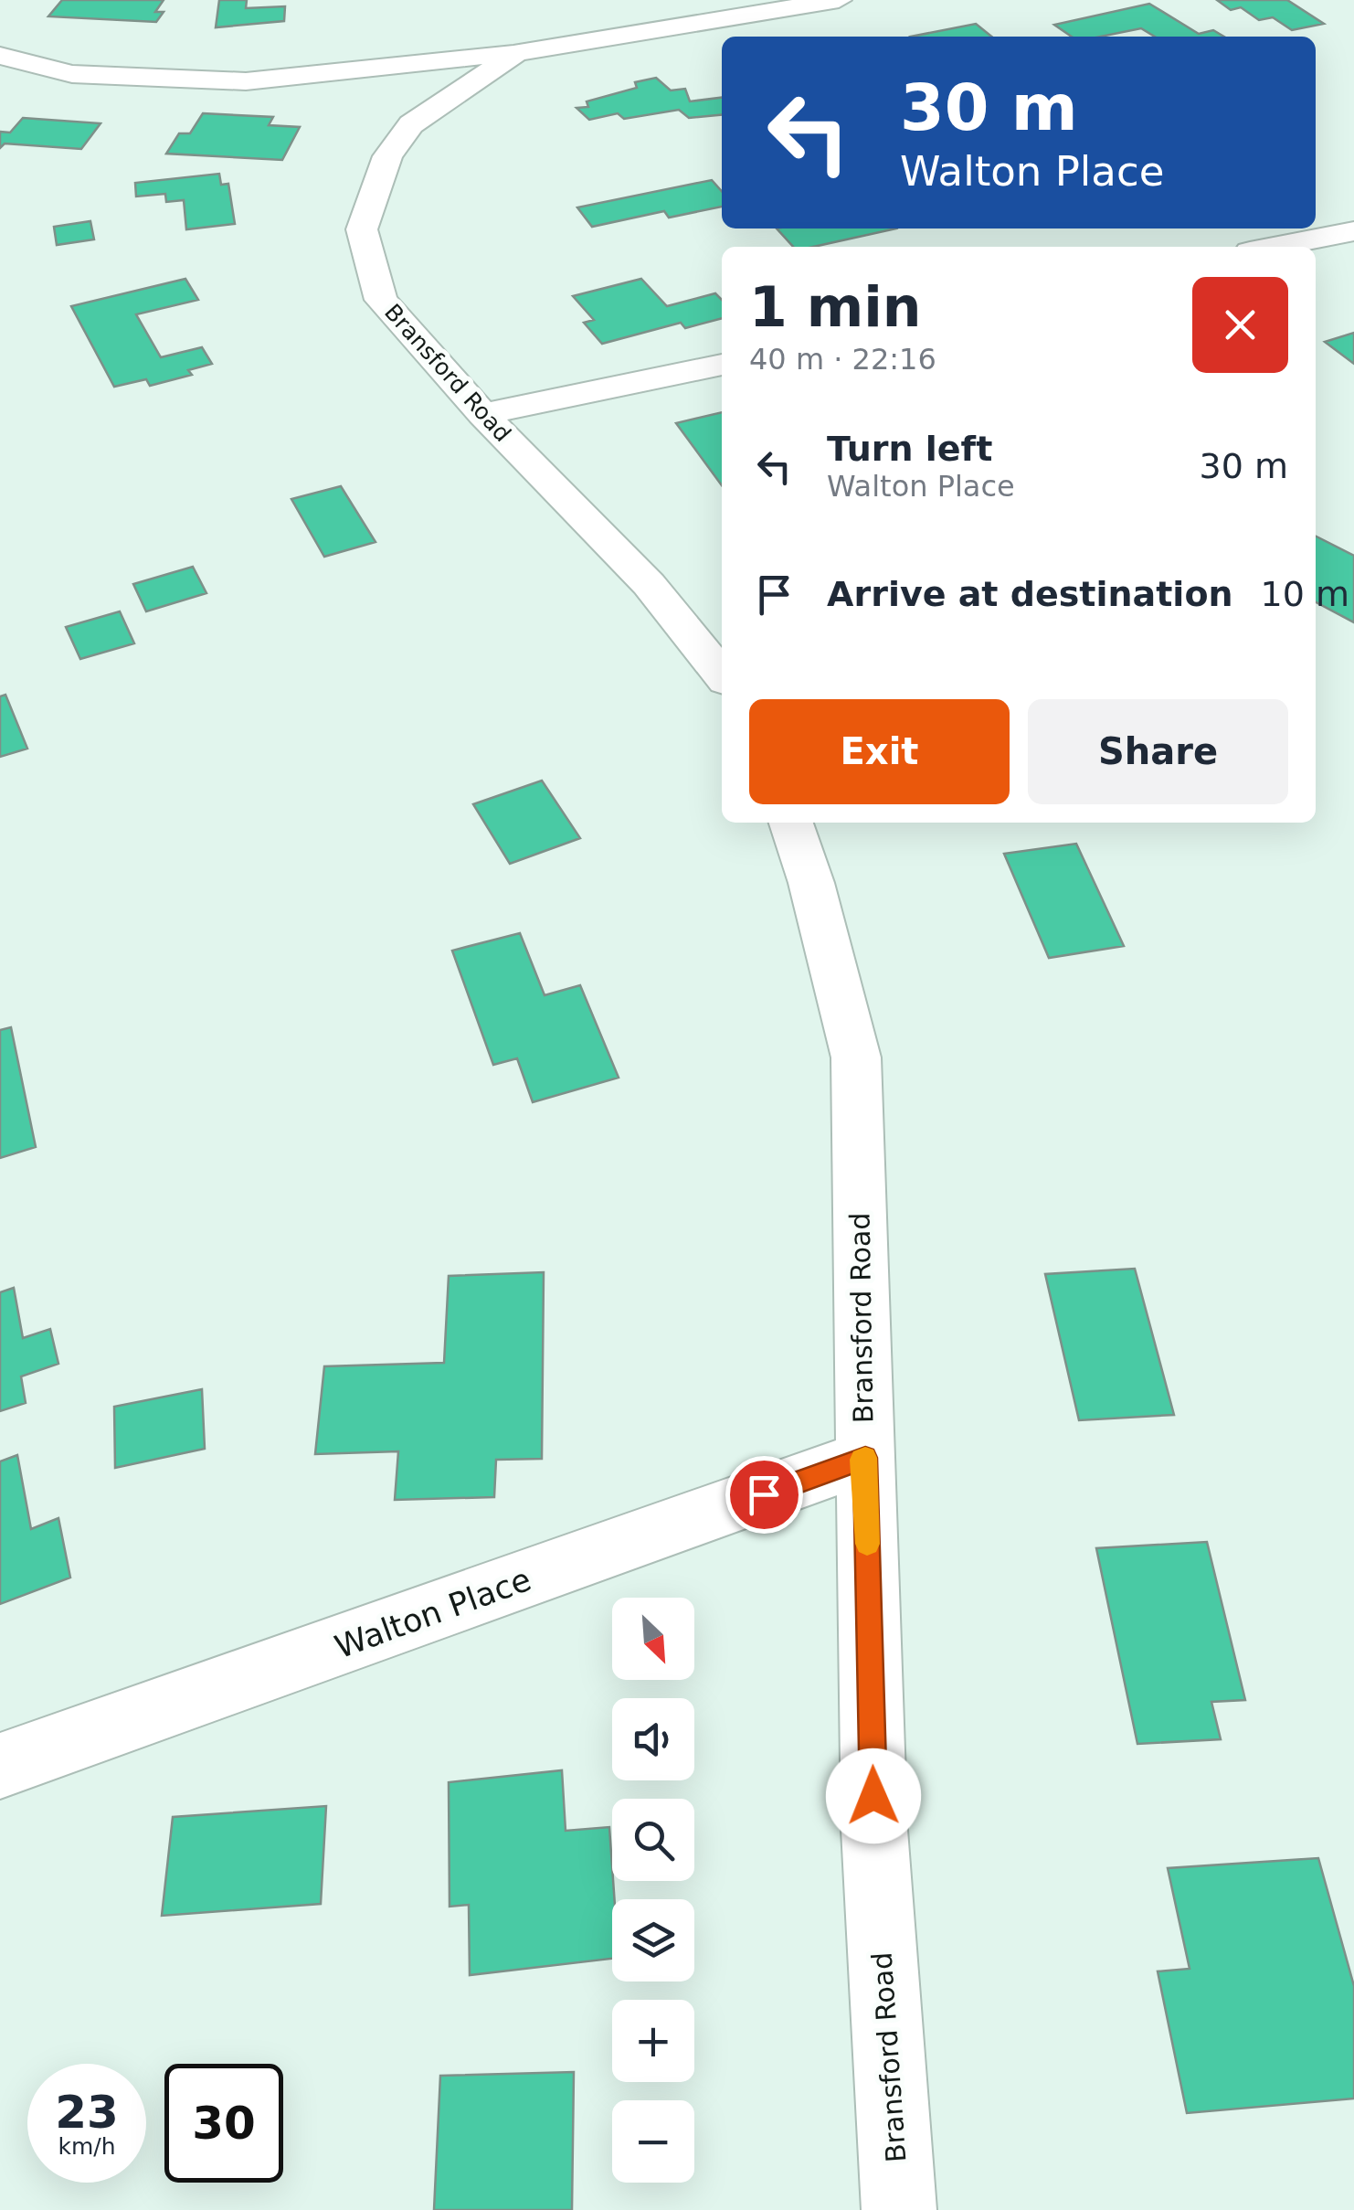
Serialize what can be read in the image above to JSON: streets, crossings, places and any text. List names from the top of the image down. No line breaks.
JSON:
{"streets":{"street":["Bransford Road","Walton Place"]},"crossings":[["Bransford Road","Walton Place"]],"north":"bottom right","page":{"turn":["30 m","Walton Place"],"heading":["1 min","40 m · 22:16"],"list":[{"name":"Turn left","note":"Walton Place","value":"30 m"},{"name":"Arrive at destination","value":"10 m"}],"buttons":["Exit","Share"],"map_buttons":["+","−"],"speed":"23 km/h","limit":"30"}}
